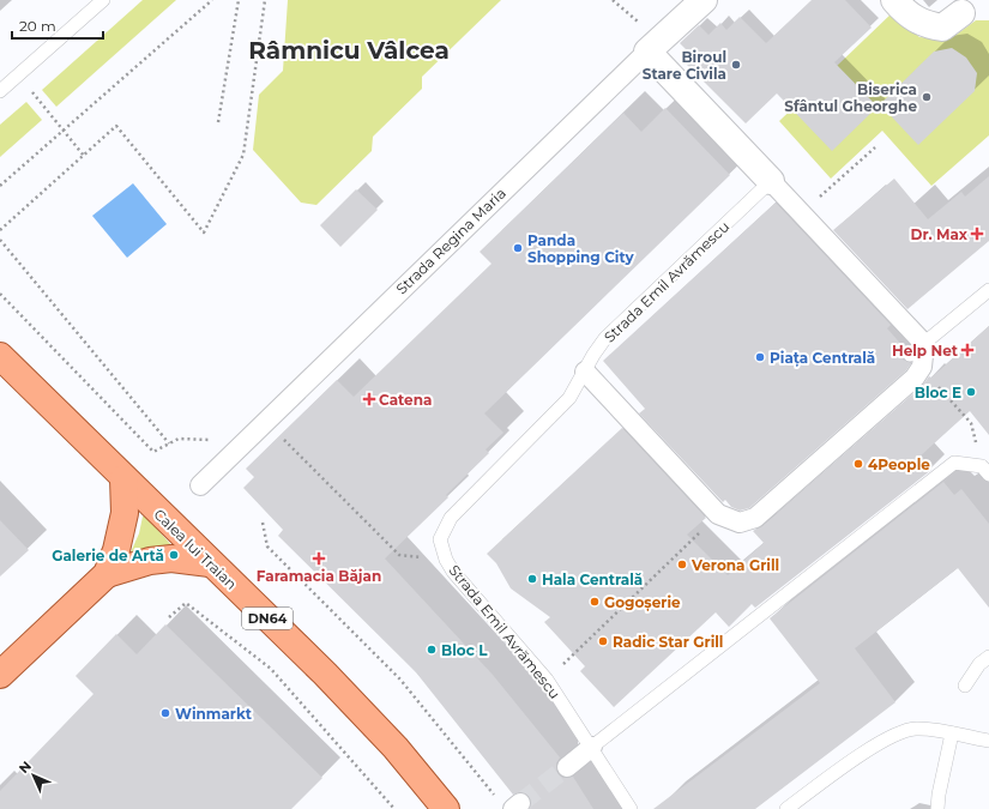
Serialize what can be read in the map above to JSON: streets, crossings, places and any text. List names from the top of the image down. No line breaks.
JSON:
{"streets":{"main road":["Calea lui Traian","DN64"],"street":["Strada Regina Maria"],"lane":["Strada Emil Avrămescu"]},"districts":["Râmnicu Vâlcea"],"places":{"other":["Biroul Stare Civila","Biserica Sfântul Gheorghe","Panda Shopping City","Piața Centrală","Bloc E","4People","Galerie de Artă","Verona Grill","Hala Centrală","Gogoșerie","Radic Star Grill","Bloc L","Winmarkt"],"health":["Dr. Max","Help Net","Catena","Faramacia Băjan"]},"scale_bar":"20 m","north":"top left"}
